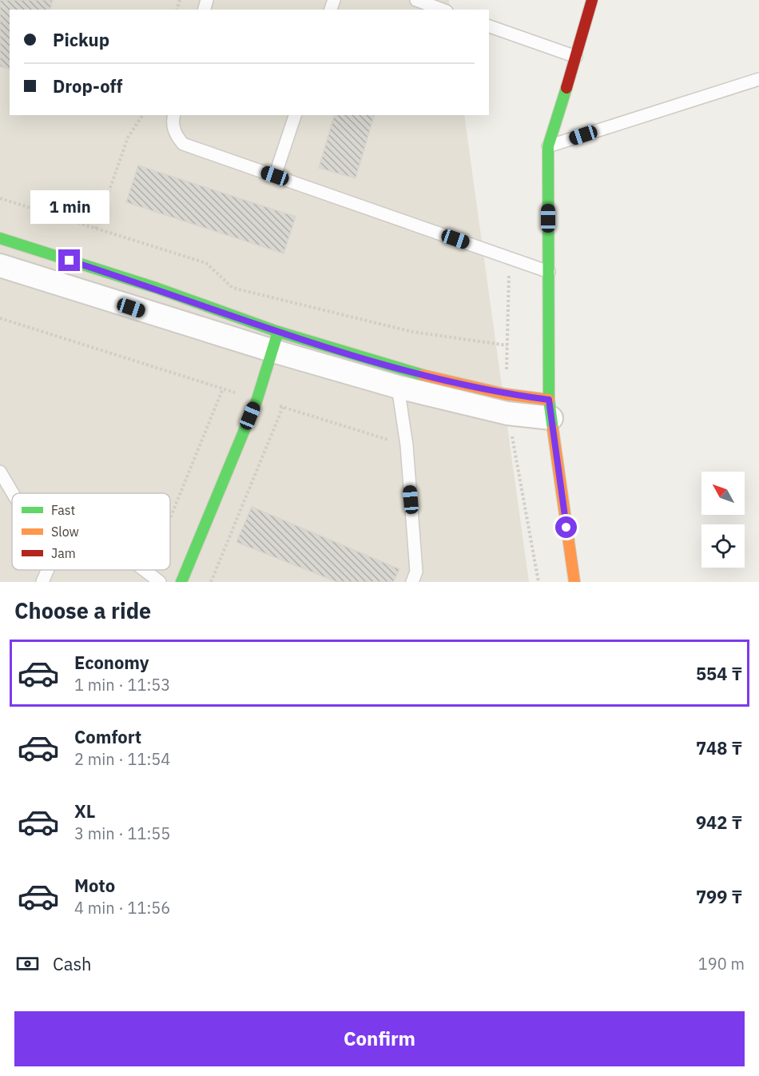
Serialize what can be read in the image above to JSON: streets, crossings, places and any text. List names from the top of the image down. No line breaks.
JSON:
{"legend":["Fast","Slow","Jam"],"north":"top left","page":{"banner":["Pickup","Drop-off"],"bubble":"1 min","heading":"Choose a ride","list":[{"name":"Economy","note":"1 min · 11:53","value":"554 ₸"},{"name":"Comfort","note":"2 min · 11:54","value":"748 ₸"},{"name":"XL","note":"3 min · 11:55","value":"942 ₸"},{"name":"Moto","note":"4 min · 11:56","value":"799 ₸"}],"pay":["Cash","190 m"],"buttons":"Confirm"}}
